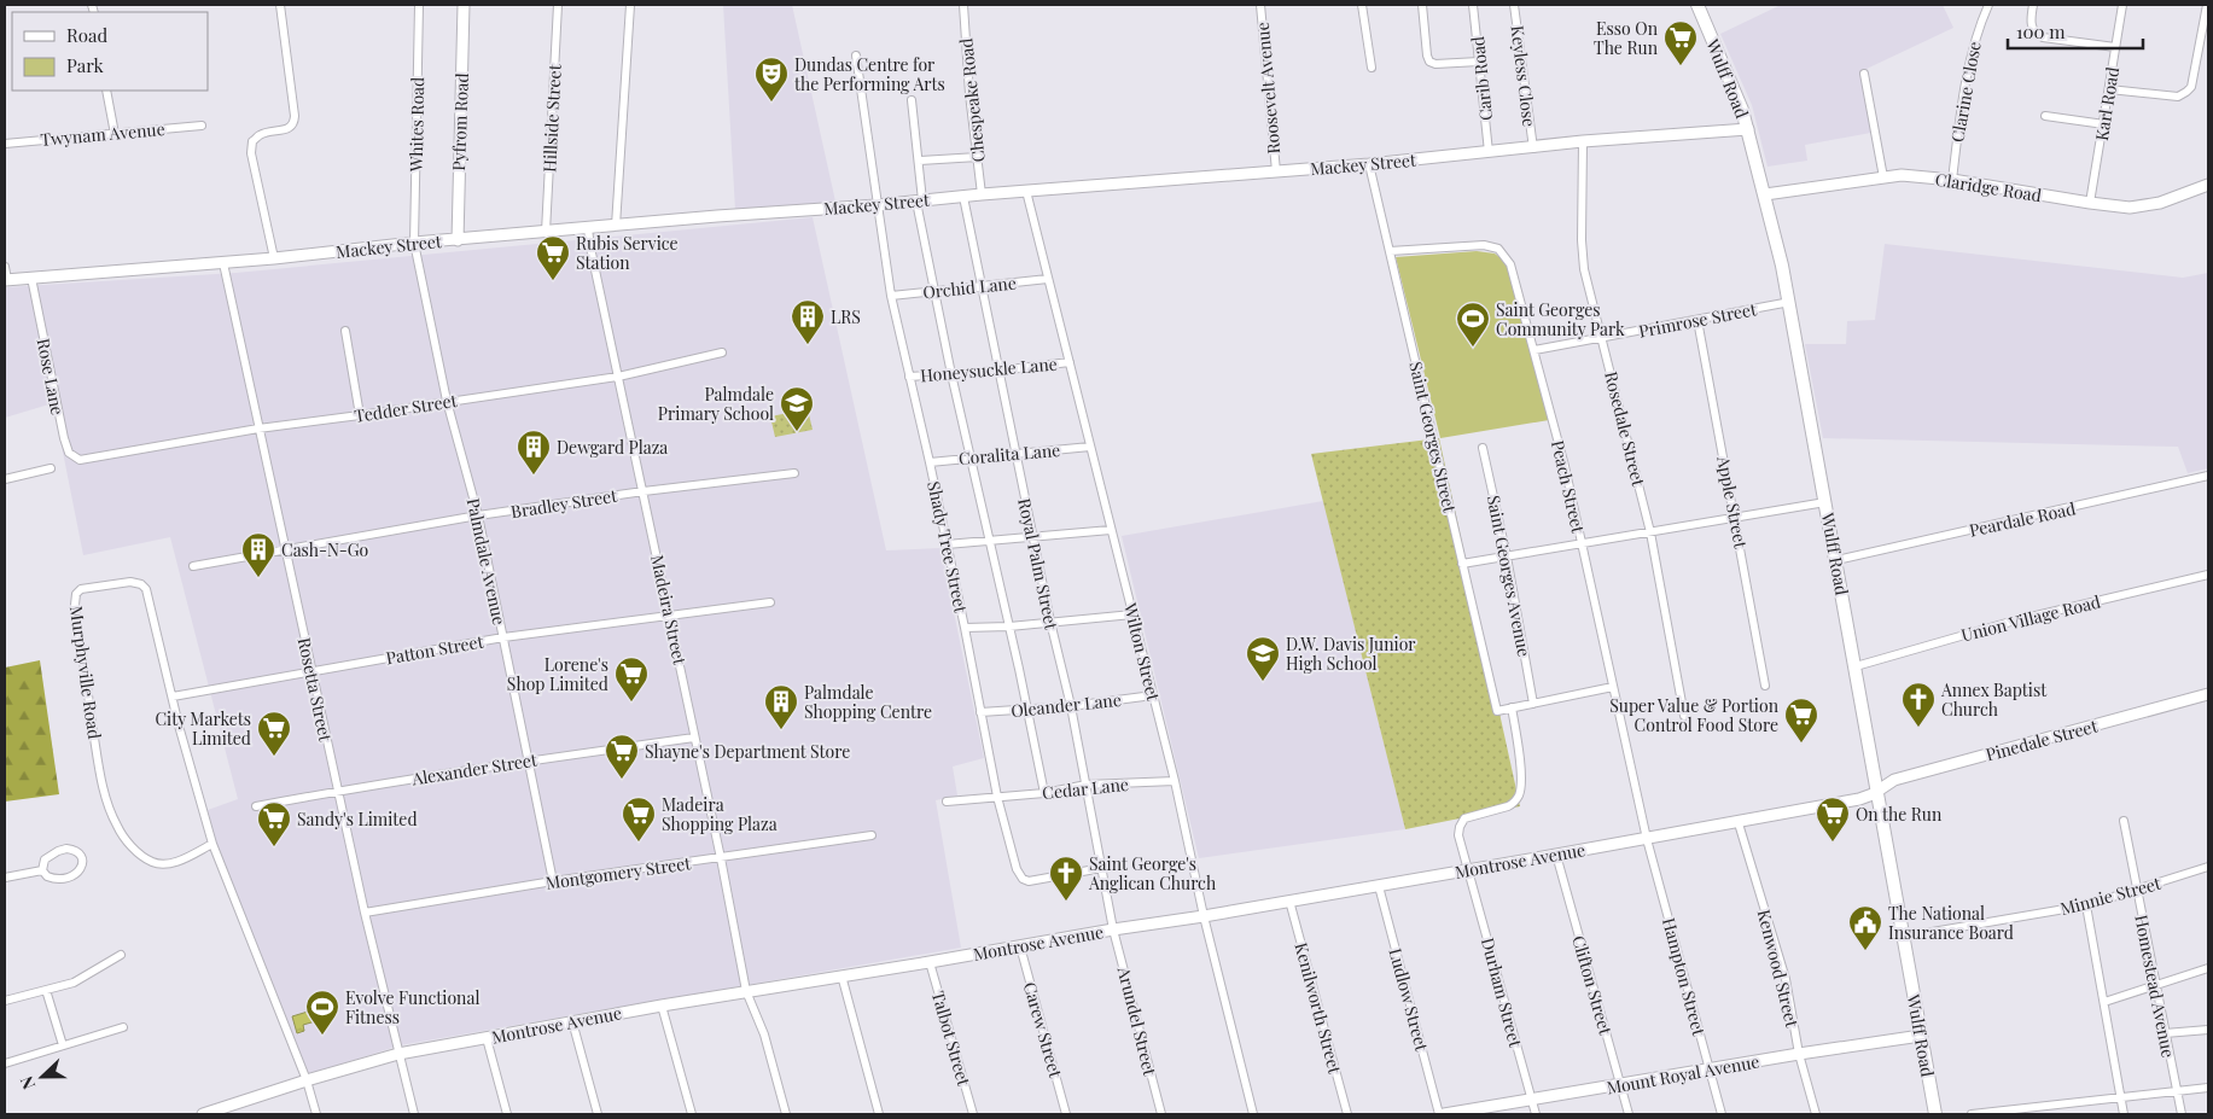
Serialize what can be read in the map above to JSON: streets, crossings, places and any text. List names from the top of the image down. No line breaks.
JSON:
{"streets":{"main road":["Wulff Road"],"street":["Keyless Close","Carib Road","Roosevelt Avenue","Clarine Close","Chespeake Road","Karl Road","Hillside Street","Pyfrom Road","Whites Road","Twynam Avenue","Mackey Street","Claridge Road","Orchid Lane","Primrose Street","Honeysuckle Lane","Rose Lane","Tedder Street","Rosedale Street","Saint Georges Street","Coralita Lane","Peach Street","Apple Street","Bradley Street","Peardale Road","Shady Tree Street","Palmdale Avenue","Royal Palm Street","Saint Georges Avenue","Madeira Street","Union Village Road","Patton Street","Wilton Street","Murphyville Road","Rosetta Street","Oleander Lane","Pinedale Street","Alexander Street","Cedar Lane","Montrose Avenue","Montgomery Street","Minnie Street","Kenwood Street","Hampton Street","Clifton Street","Homestead Avenue","Durham Street","Ludlow Street","Kenilworth Street","Arundel Street","Carew Street","Talbot Street","Mount Royal Avenue"]},"crossings":[["Keyless Close","Mackey Street"],["Carib Road","Mackey Street"],["Wulff Road","Mackey Street"],["Wulff Road","Claridge Road"],["Wulff Road","Primrose Street"],["Wulff Road","Peardale Road"],["Wulff Road","Union Village Road"],["Wulff Road","Pinedale Street"],["Wulff Road","Montrose Avenue"],["Wulff Road","Minnie Street"],["Wulff Road","Mount Royal Avenue"],["Roosevelt Avenue","Mackey Street"],["Clarine Close","Claridge Road"],["Chespeake Road","Mackey Street"],["Karl Road","Claridge Road"],["Hillside Street","Mackey Street"],["Pyfrom Road","Mackey Street"],["Whites Road","Mackey Street"],["Whites Road","Palmdale Avenue"],["Mackey Street","Rose Lane"],["Mackey Street","Rosedale Street"],["Mackey Street","Saint Georges Street"],["Mackey Street","Shady Tree Street"],["Mackey Street","Palmdale Avenue"],["Mackey Street","Royal Palm Street"],["Mackey Street","Madeira Street"],["Mackey Street","Wilton Street"],["Mackey Street","Rosetta Street"],["Orchid Lane","Shady Tree Street"],["Orchid Lane","Royal Palm Street"],["Orchid Lane","Wilton Street"],["Primrose Street","Rosedale Street"],["Primrose Street","Peach Street"],["Primrose Street","Apple Street"],["Honeysuckle Lane","Shady Tree Street"],["Honeysuckle Lane","Royal Palm Street"],["Honeysuckle Lane","Wilton Street"],["Rose Lane","Tedder Street"],["Tedder Street","Palmdale Avenue"],["Tedder Street","Madeira Street"],["Tedder Street","Rosetta Street"],["Saint Georges Street","Peach Street"],["Saint Georges Street","Durham Street"],["Coralita Lane","Shady Tree Street"],["Coralita Lane","Royal Palm Street"],["Coralita Lane","Wilton Street"],["Peach Street","Montrose Avenue"],["Peach Street","Hampton Street"],["Bradley Street","Palmdale Avenue"],["Bradley Street","Madeira Street"],["Bradley Street","Rosetta Street"],["Shady Tree Street","Royal Palm Street"],["Shady Tree Street","Oleander Lane"],["Shady Tree Street","Cedar Lane"],["Palmdale Avenue","Patton Street"],["Palmdale Avenue","Alexander Street"],["Palmdale Avenue","Montgomery Street"],["Royal Palm Street","Oleander Lane"],["Royal Palm Street","Cedar Lane"],["Royal Palm Street","Montrose Avenue"],["Royal Palm Street","Arundel Street"],["Madeira Street","Patton Street"],["Madeira Street","Alexander Street"],["Madeira Street","Montrose Avenue"],["Madeira Street","Montgomery Street"],["Patton Street","Murphyville Road"],["Patton Street","Rosetta Street"],["Wilton Street","Oleander Lane"],["Wilton Street","Cedar Lane"],["Wilton Street","Montrose Avenue"],["Murphyville Road","Montrose Avenue"],["Rosetta Street","Alexander Street"],["Rosetta Street","Montrose Avenue"],["Rosetta Street","Montgomery Street"],["Pinedale Street","Montrose Avenue"],["Montrose Avenue","Kenwood Street"],["Montrose Avenue","Hampton Street"],["Montrose Avenue","Clifton Street"],["Montrose Avenue","Durham Street"],["Montrose Avenue","Ludlow Street"],["Montrose Avenue","Kenilworth Street"],["Montrose Avenue","Arundel Street"],["Montrose Avenue","Carew Street"],["Montrose Avenue","Talbot Street"],["Minnie Street","Homestead Avenue"],["Kenwood Street","Mount Royal Avenue"],["Hampton Street","Mount Royal Avenue"],["Clifton Street","Mount Royal Avenue"],["Durham Street","Mount Royal Avenue"]],"places":{"supermarket":["Esso On The Run","Rubis Service Station","Lorene's Shop Limited","Super Value & Portion Control Food Store","City Markets Limited","Shayne's Department Store","Madeira Shopping Plaza","On the Run","Sandy's Limited"],"theatre":["Dundas Centre for the Performing Arts"],"building":["LRS","Dewgard Plaza","Cash-N-Go","Palmdale Shopping Centre"],"sports":["Saint Georges Community Park","Evolve Functional Fitness"],"school or university":["Palmdale Primary School","D.W. Davis Junior High School"],"church":["Annex Baptist Church","Saint George's Anglican Church"],"public building":["The National Insurance Board"]},"legend":["Road","Park"],"scale_bar":"100 m","north":"left"}
